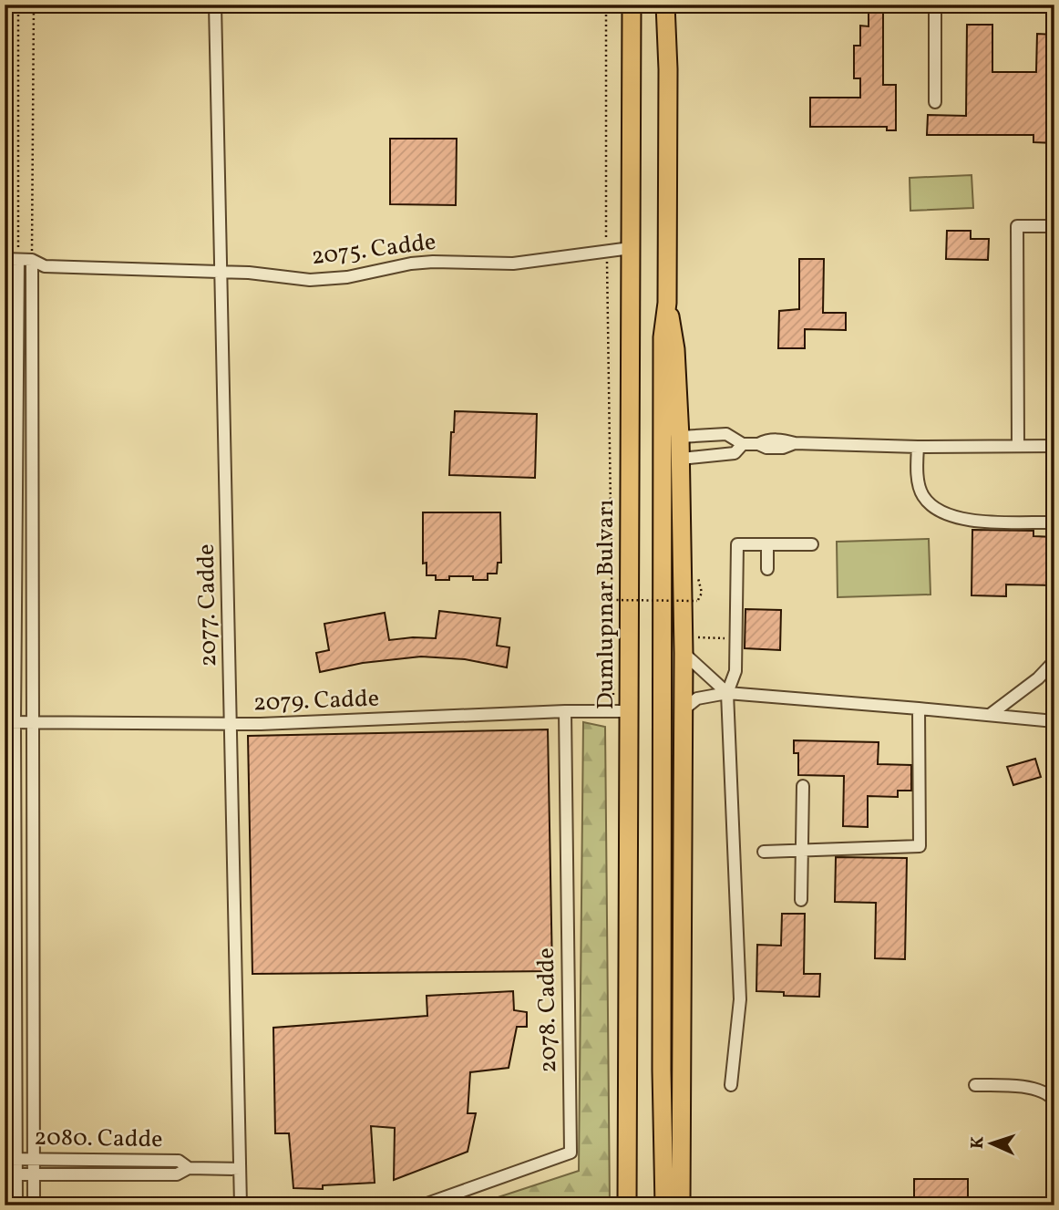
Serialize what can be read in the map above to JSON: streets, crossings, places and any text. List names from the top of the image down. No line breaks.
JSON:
{"streets":{"highway":["Dumlupınar Bulvarı"],"street":["2075. Cadde","2077. Cadde","2079. Cadde","2078. Cadde","2080. Cadde"]},"crossings":[["2075. Cadde","Dumlupınar Bulvarı"],["2075. Cadde","2077. Cadde"],["Dumlupınar Bulvarı","2079. Cadde"],["2077. Cadde","2079. Cadde"],["2077. Cadde","2080. Cadde"],["2079. Cadde","2078. Cadde"]],"north":"left"}
